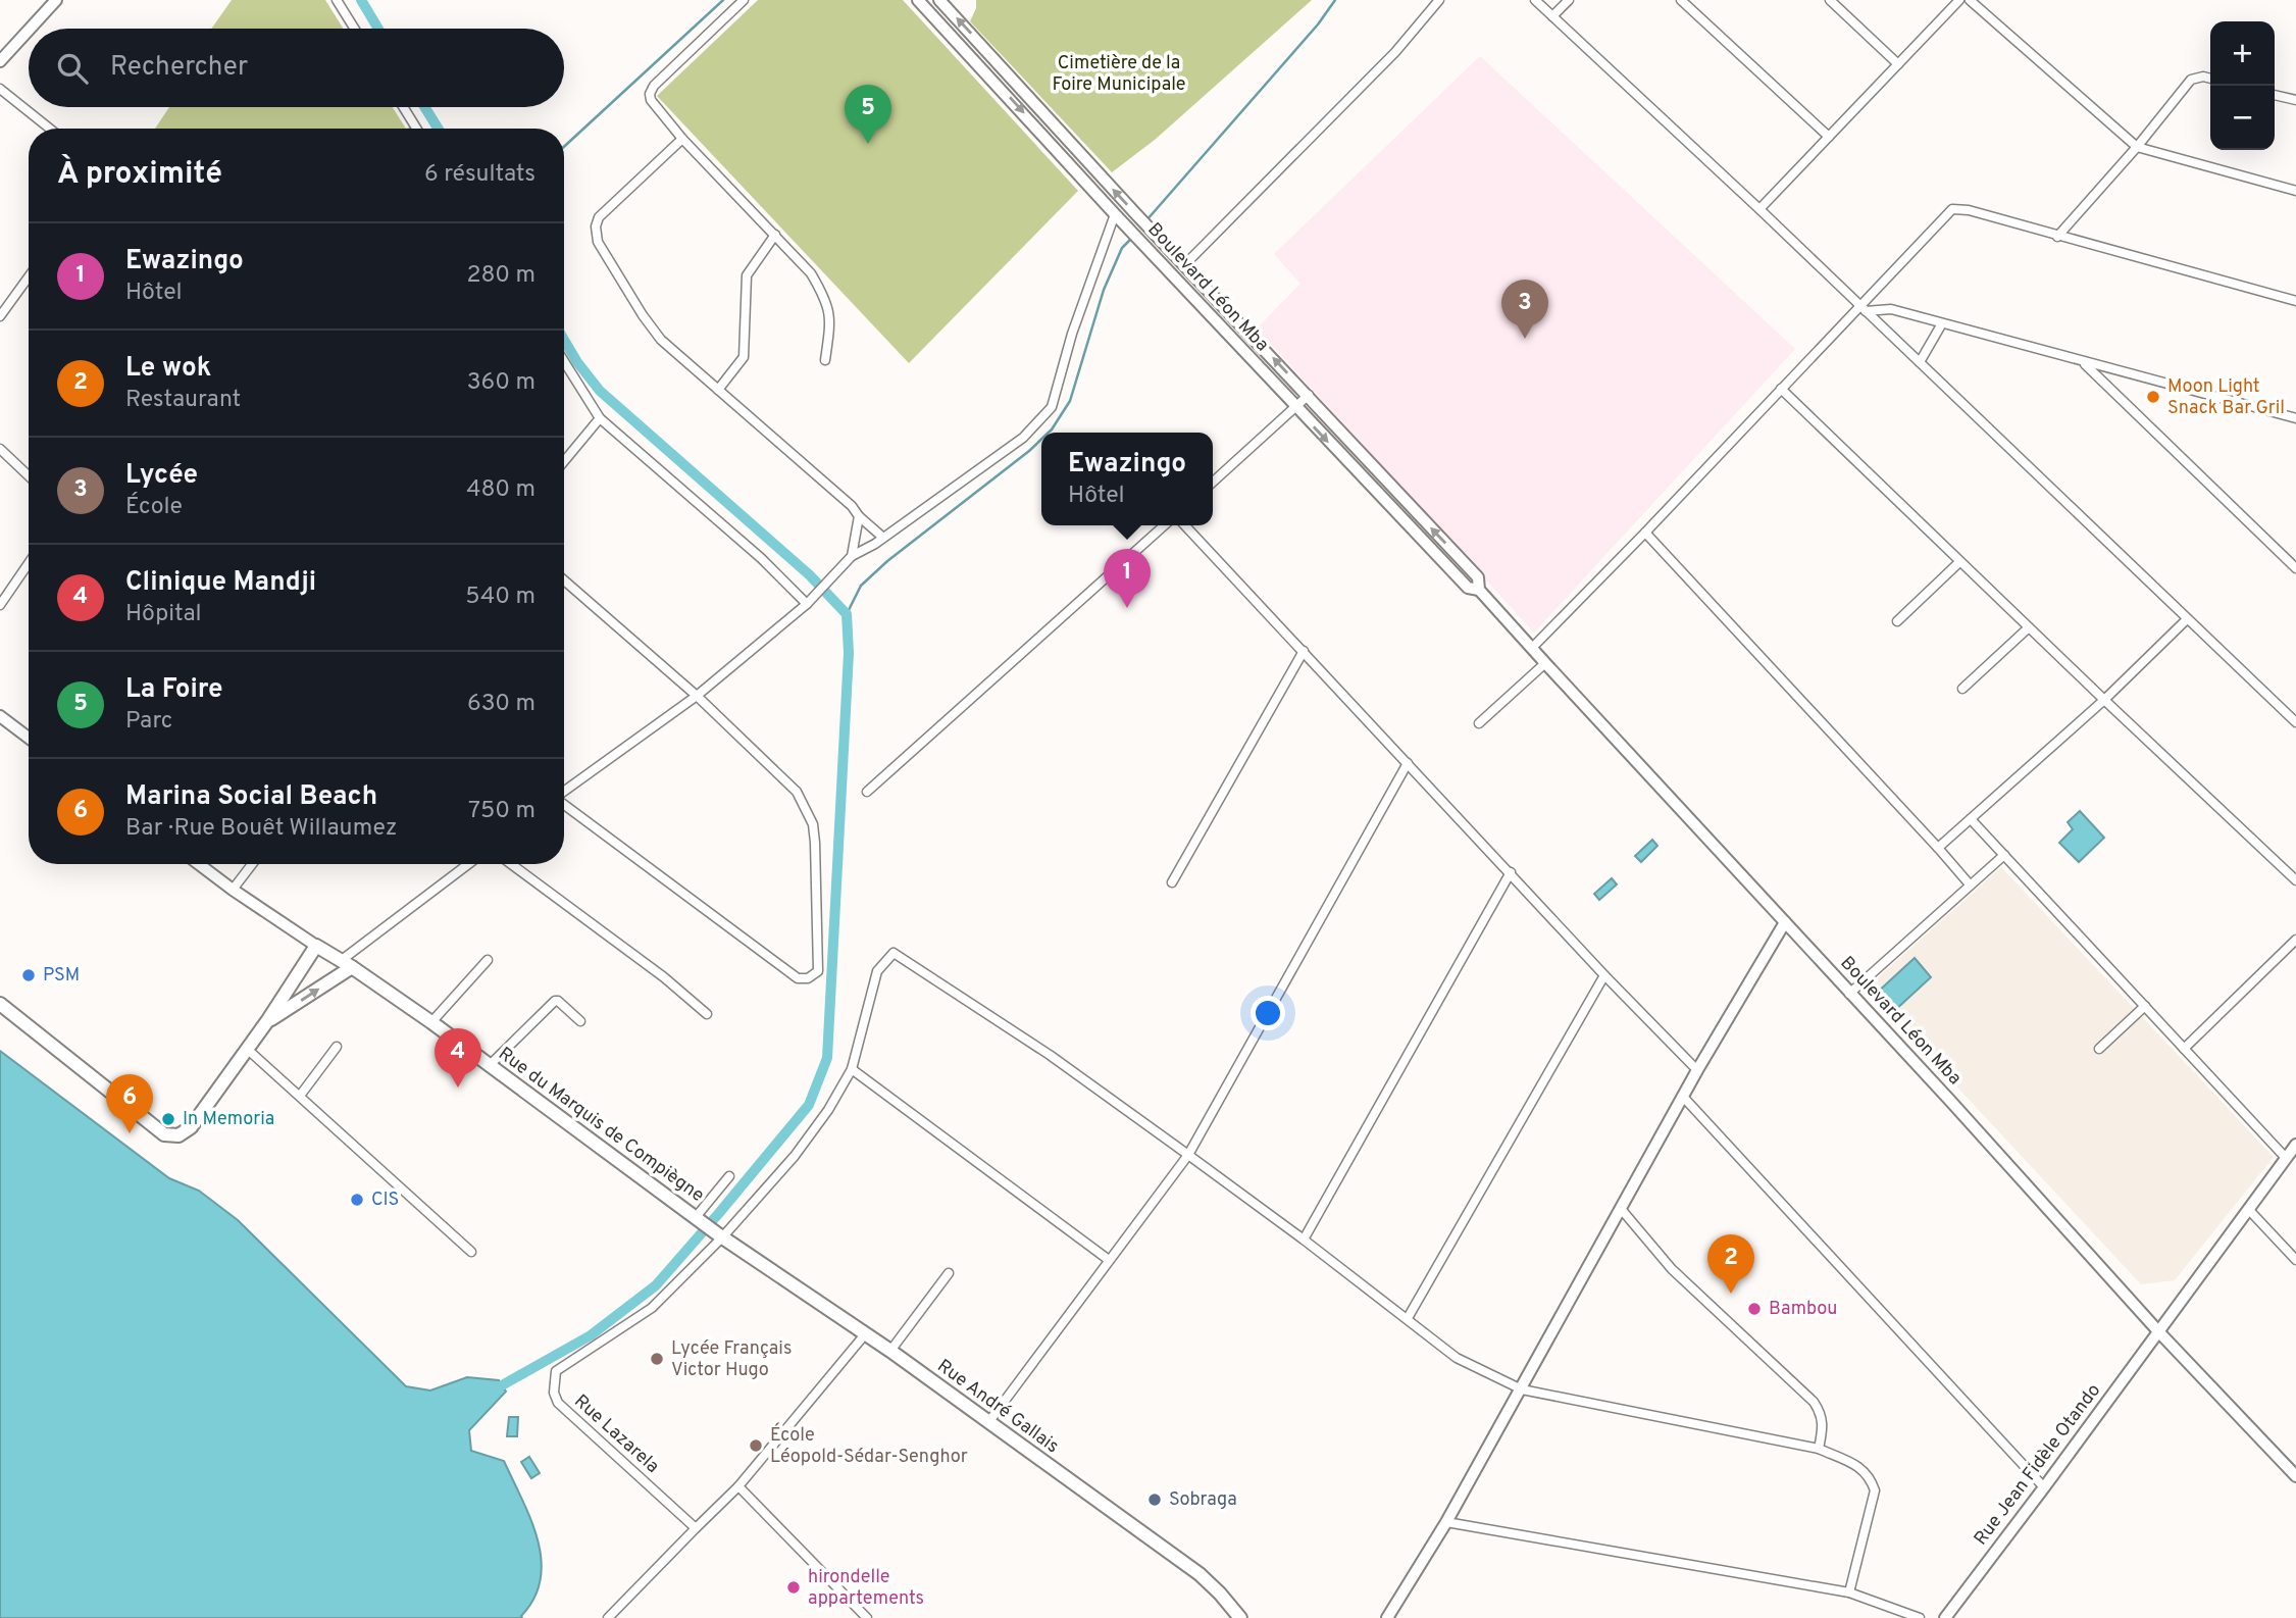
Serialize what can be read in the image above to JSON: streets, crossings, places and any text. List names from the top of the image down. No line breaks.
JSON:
{"streets":{"main road":["Rue du Marquis de Compiègne","Rue André Gallais"],"street":["Boulevard Léon Mba","Rue Lazarela","Rue Jean Fidèle Otando"]},"crossings":[["Boulevard Léon Mba","Rue Jean Fidèle Otando"],["Rue du Marquis de Compiègne","Rue André Gallais"],["Rue du Marquis de Compiègne","Rue Lazarela"],["Rue André Gallais","Rue Lazarela"]],"parks":["Cimetière de la Foire Municipale"],"places":["Moon Light Snack Bar Gril","PSM","In Memoria","CIS","Bambou","Lycée Français Victor Hugo","École Léopold-Sédar-Senghor","Sobraga","hirondelle appartements"],"page":{"map_buttons":["+","−"],"search":"Rechercher","pins":["5","3","1","4","6","2"],"heading":["À proximité","6 résultats"],"list":[{"mark":"1","name":"Ewazingo","note":"Hôtel","value":"280 m"},{"mark":"2","name":"Le wok","note":"Restaurant","value":"360 m"},{"mark":"3","name":"Lycée","note":"École","value":"480 m"},{"mark":"4","name":"Clinique Mandji","note":"Hôpital","value":"540 m"},{"mark":"5","name":"La Foire","note":"Parc","value":"630 m"},{"mark":"6","name":"Marina Social Beach","note":"Bar · Rue Bouêt Willaumez","value":"750 m"}],"popup":["Ewazingo","Hôtel"]}}
